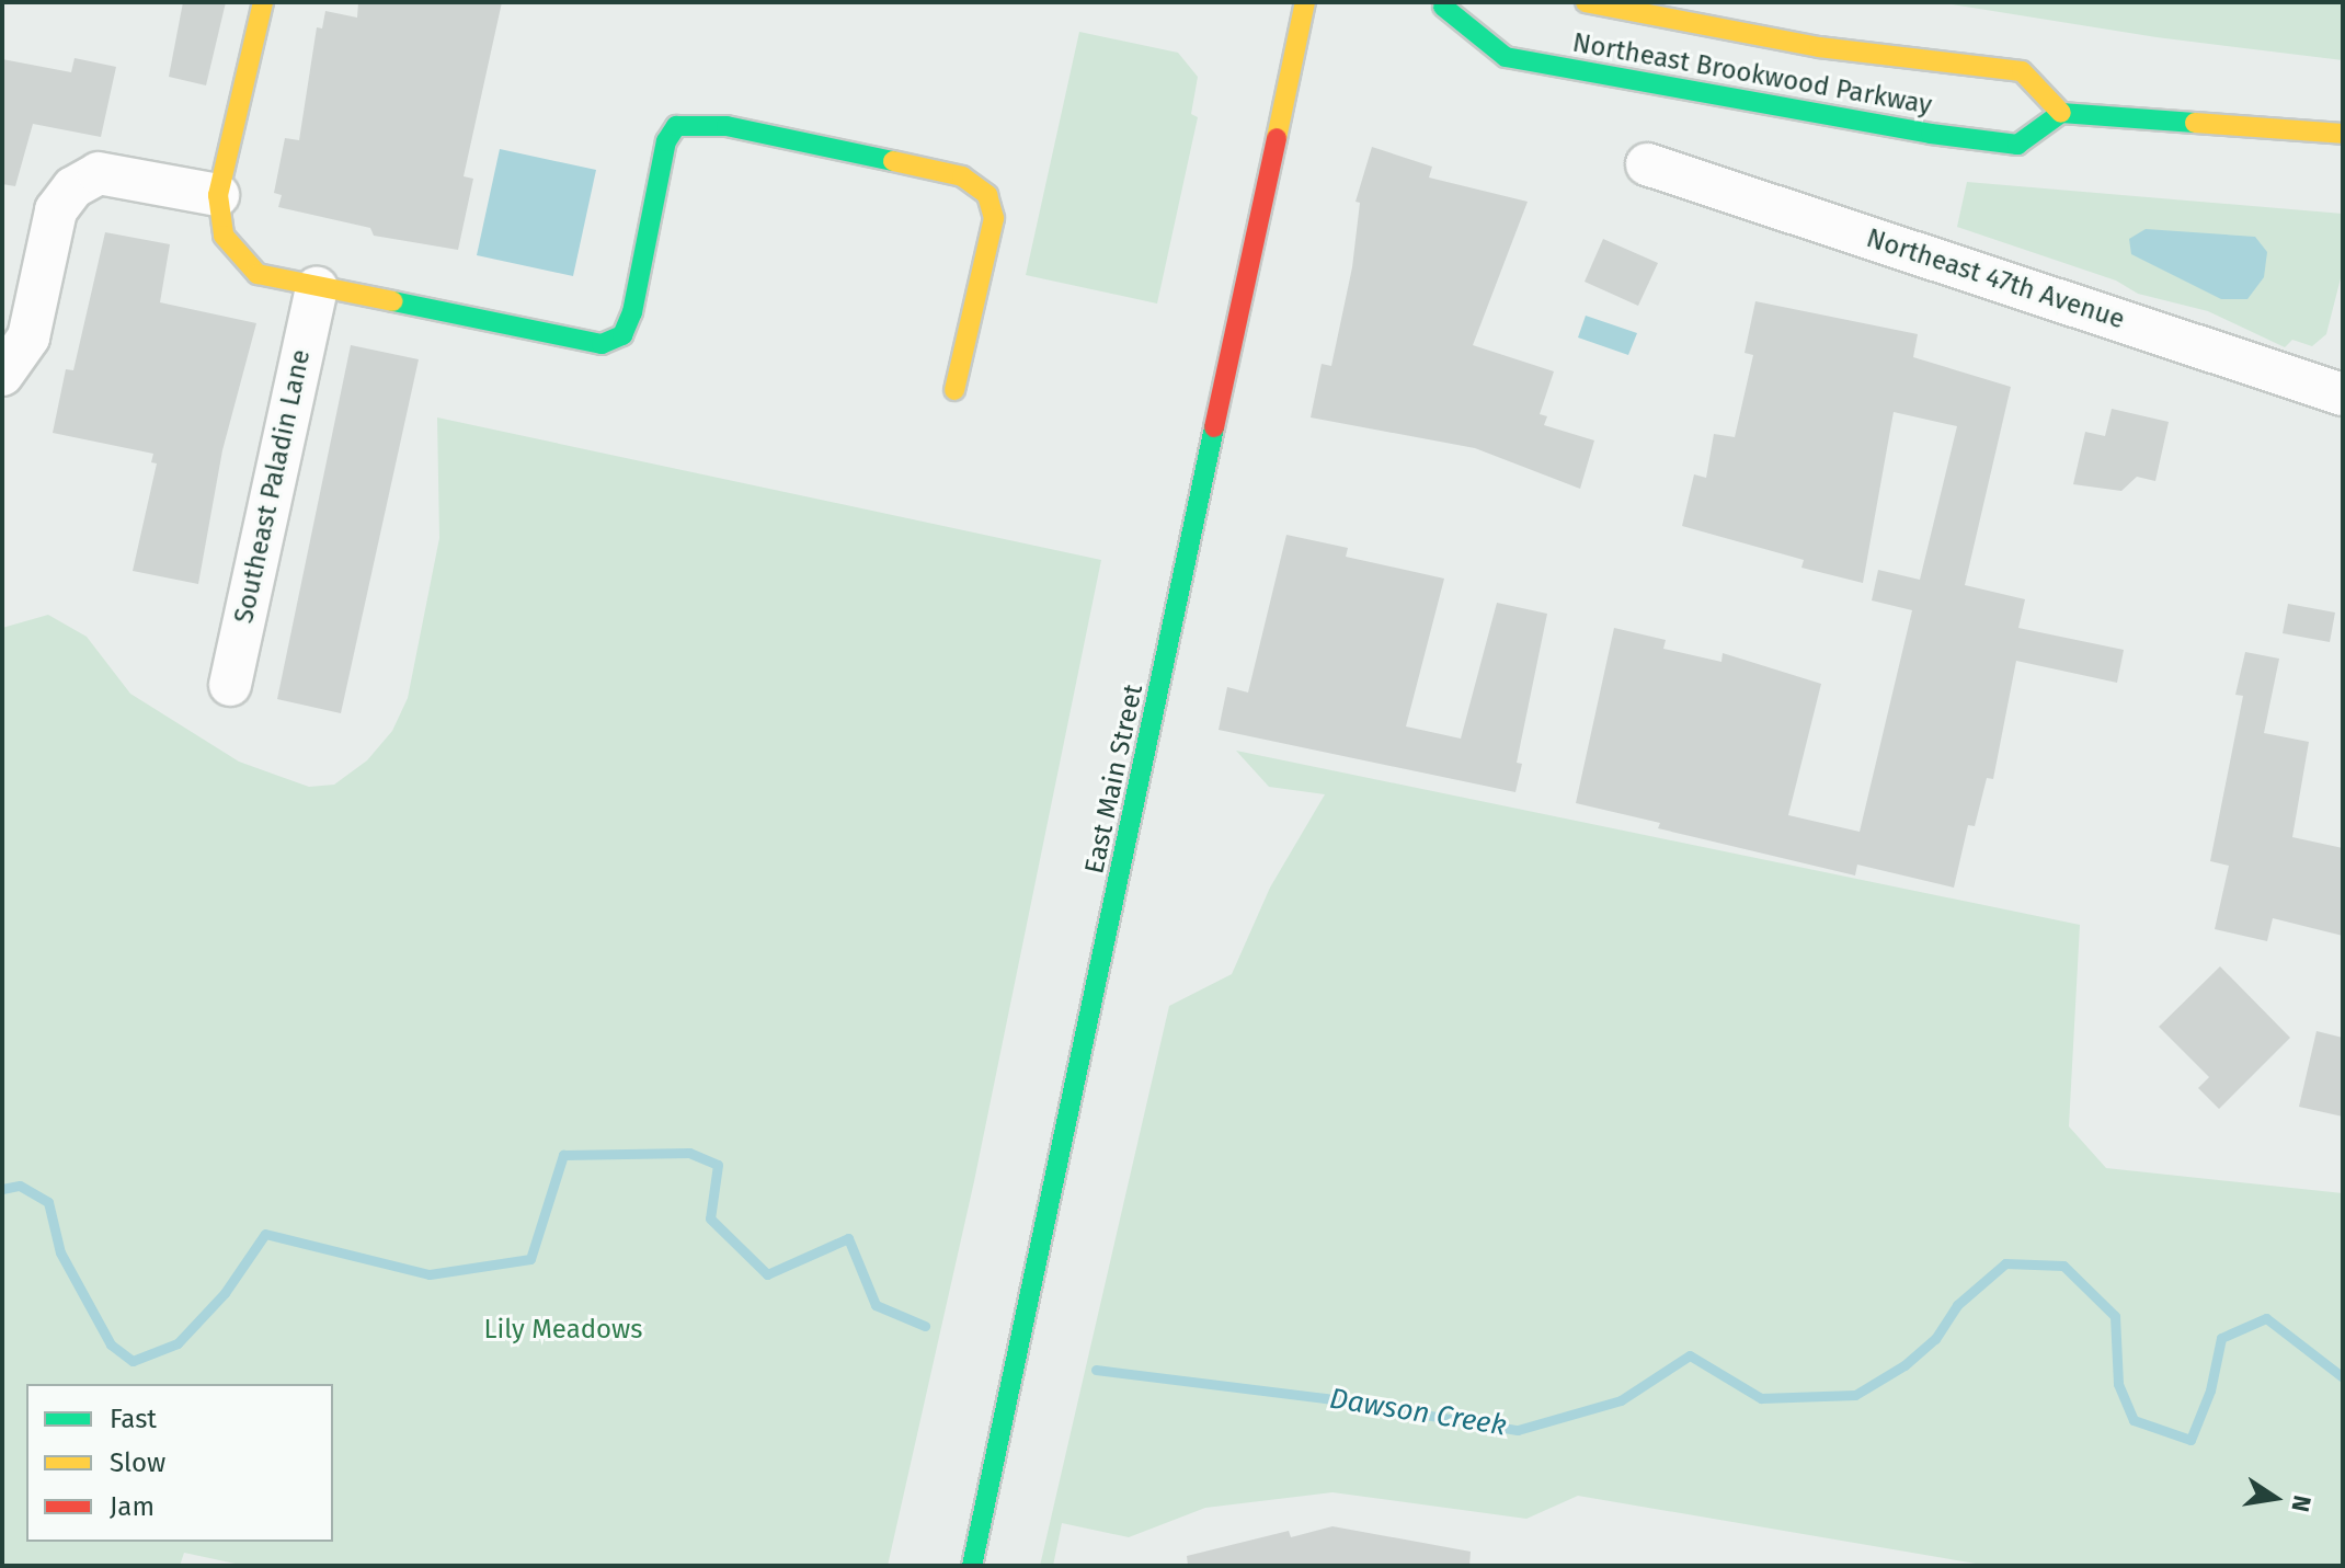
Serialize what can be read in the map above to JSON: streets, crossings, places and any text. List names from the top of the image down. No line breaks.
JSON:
{"streets":{"main road":["Northeast Brookwood Parkway","East Main Street"],"street":["Northeast 47th Avenue","Southeast Paladin Lane"]},"water":["Dawson Creek"],"parks":["Lily Meadows"],"legend":["Fast","Slow","Jam"],"north":"right"}
